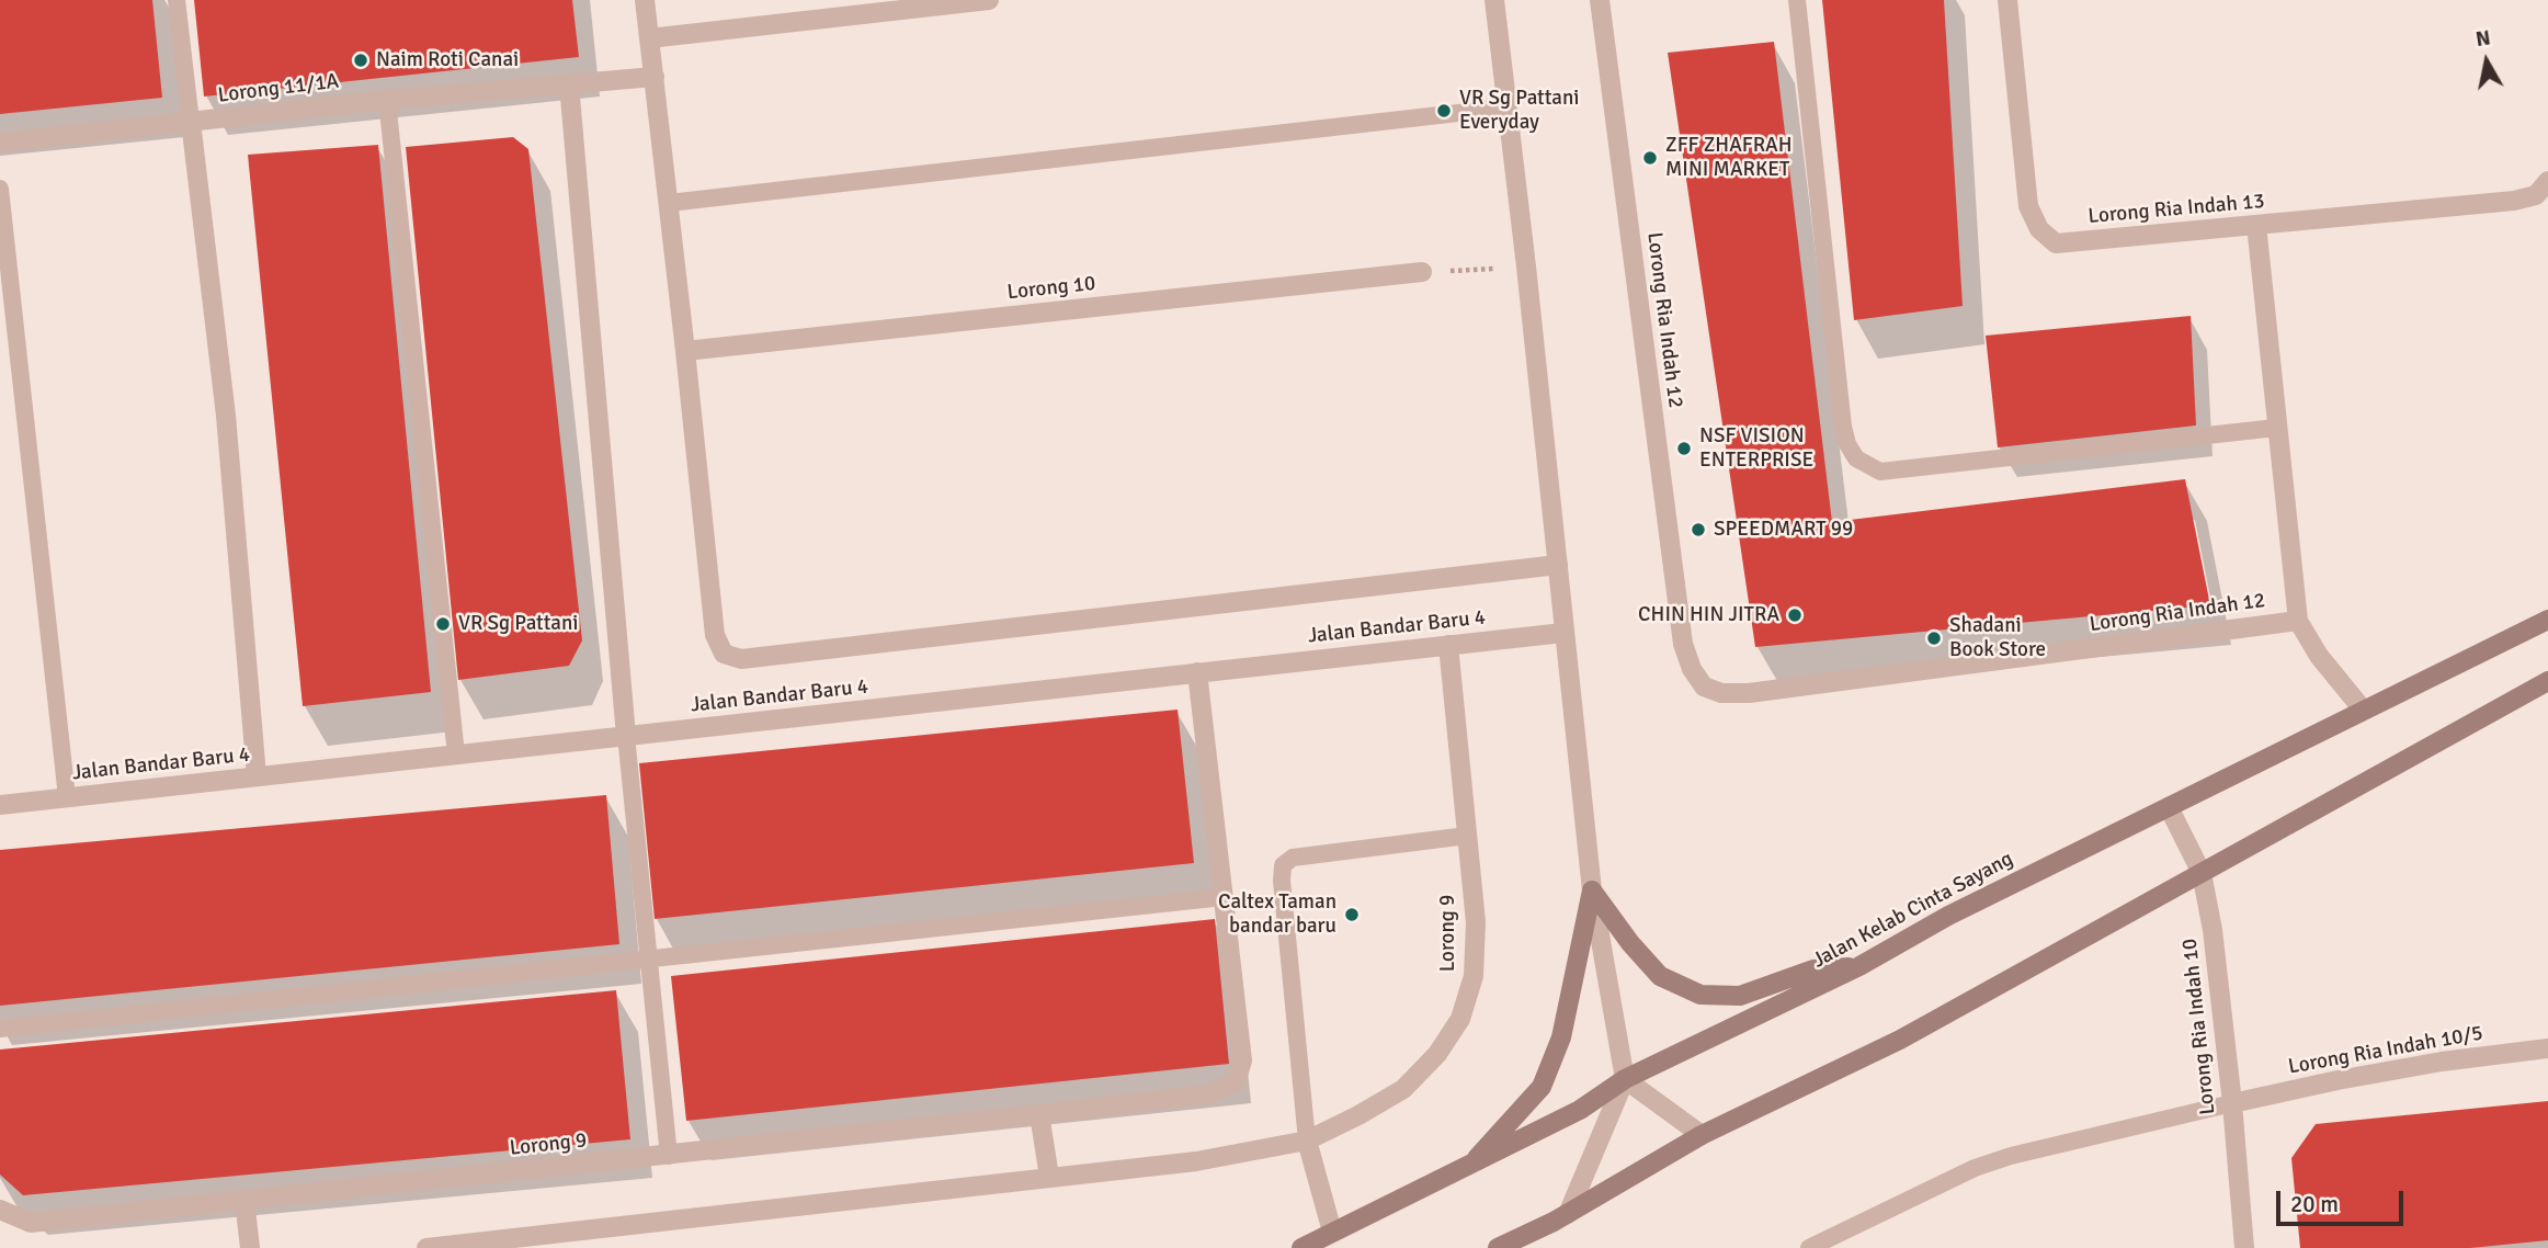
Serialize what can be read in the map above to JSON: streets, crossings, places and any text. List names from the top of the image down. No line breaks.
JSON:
{"streets":{"main road":["Jalan Kelab Cinta Sayang"],"street":["Lorong 11/1A","Lorong Ria Indah 13","Lorong 10","Lorong Ria Indah 12","Jalan Bandar Baru 4","Lorong 9","Lorong Ria Indah 10","Lorong Ria Indah 10/5"]},"crossings":[["Lorong 10","Jalan Bandar Baru 4"],["Jalan Bandar Baru 4","Lorong 9"],["Jalan Kelab Cinta Sayang","Lorong Ria Indah 10"],["Lorong Ria Indah 10","Lorong Ria Indah 10/5"]],"places":["Naim Roti Canai","VR Sg Pattani Everyday","ZFF ZHAFRAH MINI MARKET","NSF VISION ENTERPRISE","SPEEDMART 99","CHIN HIN JITRA","VR Sg Pattani","Shadani Book Store","Caltex Taman bandar baru"],"scale_bar":"20 m","north":"top"}
